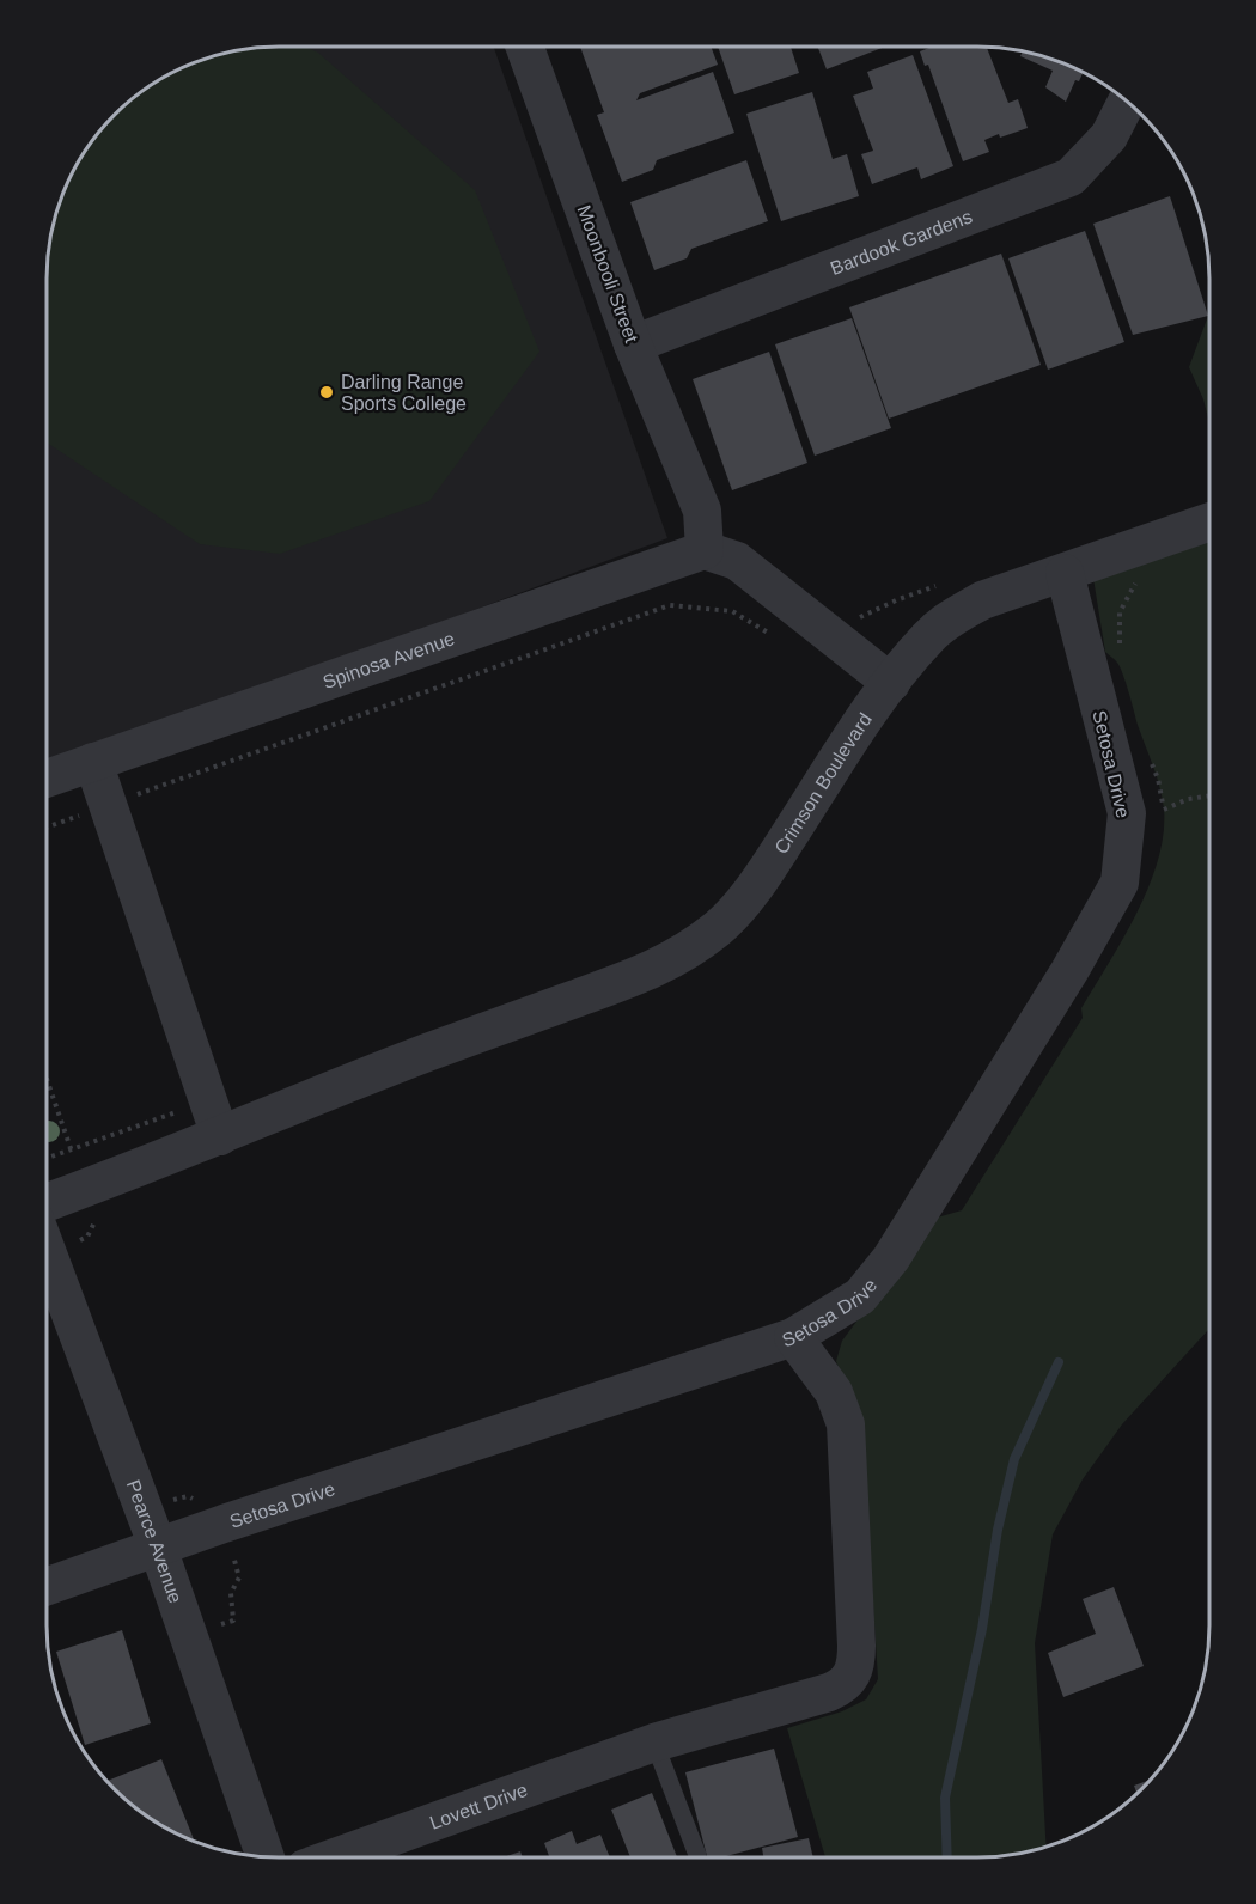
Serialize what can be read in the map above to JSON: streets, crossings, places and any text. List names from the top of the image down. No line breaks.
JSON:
{"streets":{"street":["Bardook Gardens","Moonbooli Street","Spinosa Avenue","Setosa Drive","Crimson Boulevard","Pearce Avenue","Lovett Drive"]},"crossings":[["Bardook Gardens","Moonbooli Street"],["Moonbooli Street","Spinosa Avenue"],["Setosa Drive","Crimson Boulevard"],["Setosa Drive","Pearce Avenue"],["Setosa Drive","Lovett Drive"]],"places":["Darling Range Sports College"]}
